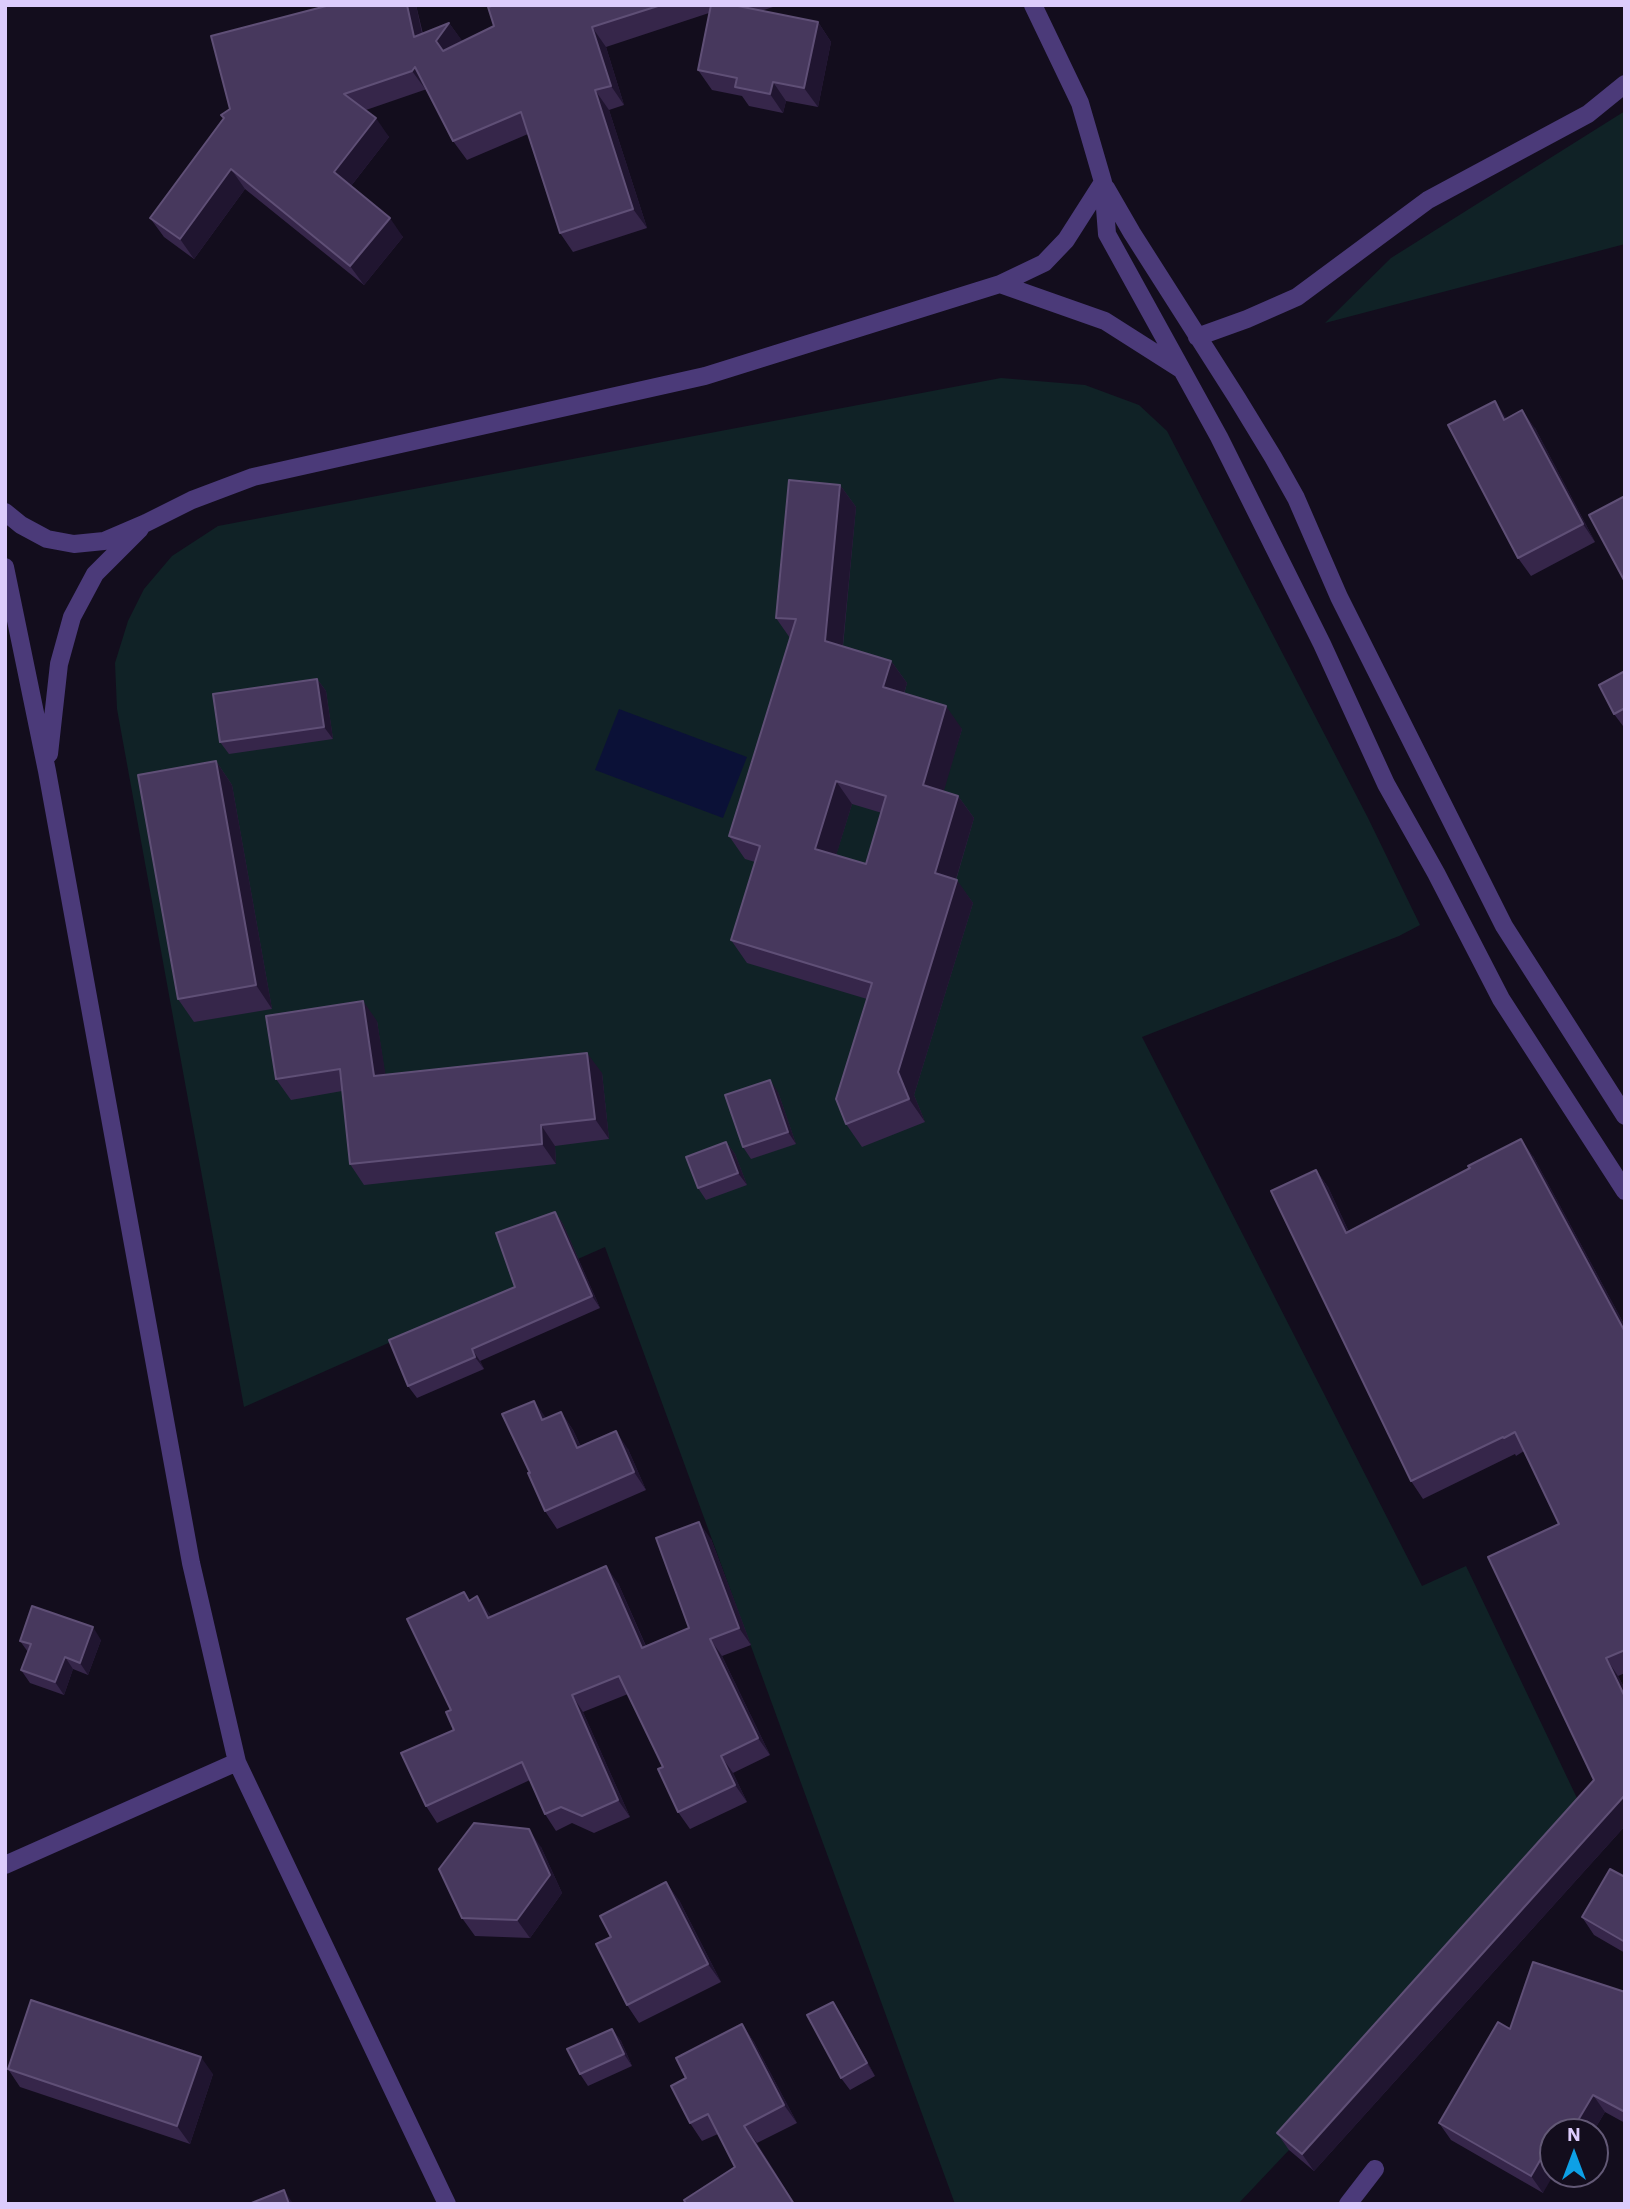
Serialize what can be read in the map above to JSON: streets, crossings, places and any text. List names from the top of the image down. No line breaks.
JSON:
{"north":"top"}
